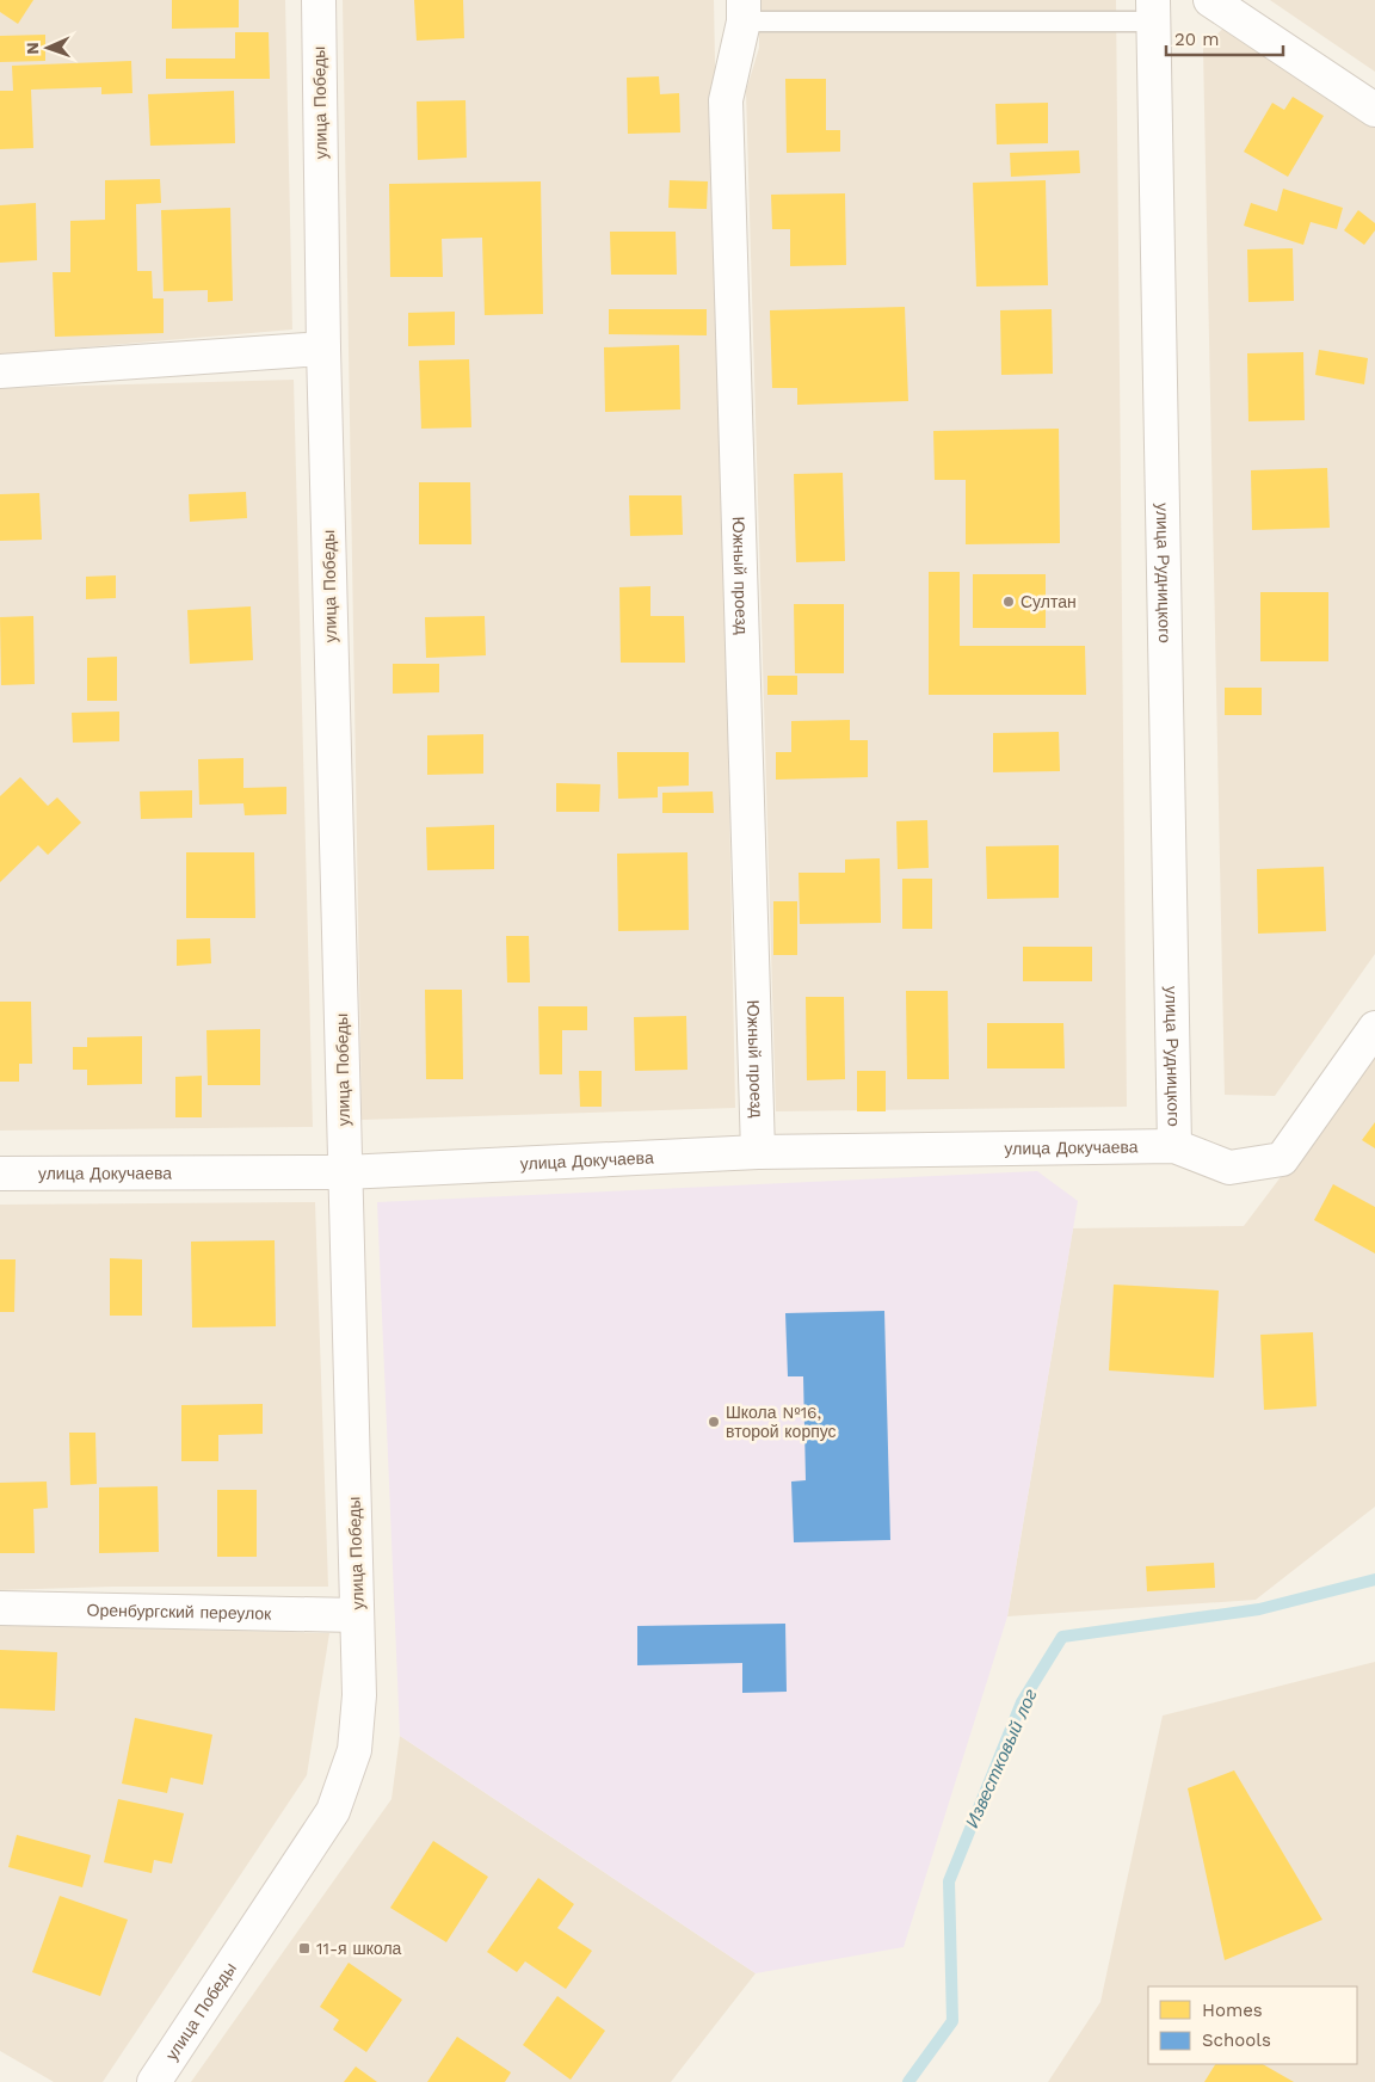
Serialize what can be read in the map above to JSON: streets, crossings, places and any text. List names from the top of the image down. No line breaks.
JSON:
{"streets":{"street":["улица Победы","улица Рудницкого","Южный проезд","улица Докучаева","Оренбургский переулок"]},"crossings":[["улица Победы","улица Докучаева"],["улица Победы","Оренбургский переулок"],["улица Рудницкого","улица Докучаева"],["Южный проезд","улица Докучаева"]],"water":["Известковый лог"],"places":{"other":["Султан","Школа №16, второй корпус"],"transit":["11-я школа"]},"legend":["Homes","Schools"],"scale_bar":"20 m","north":"left"}
